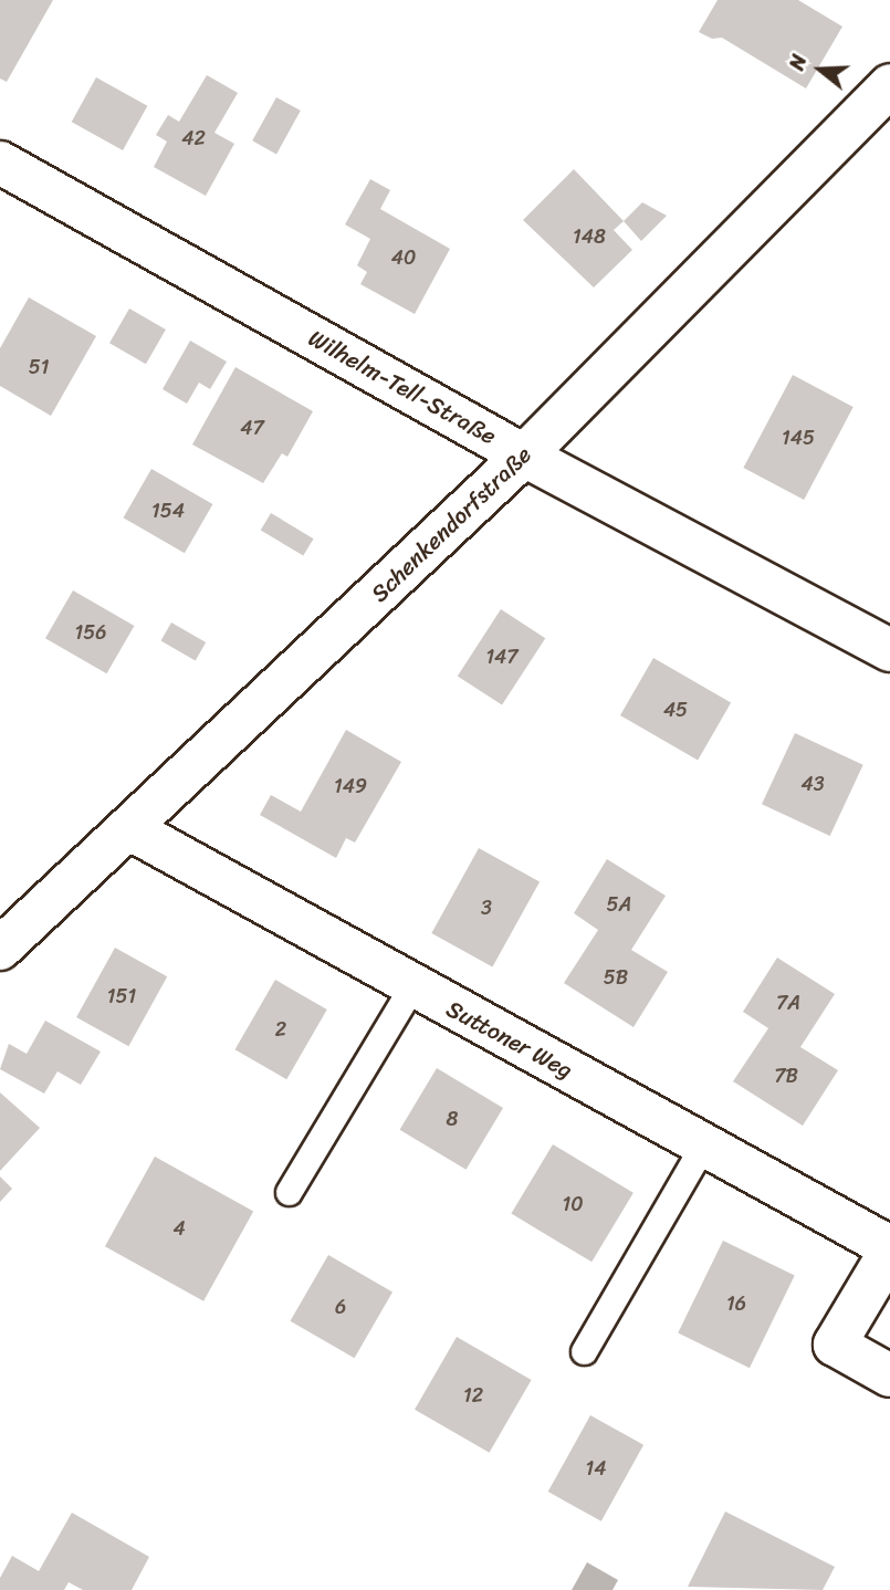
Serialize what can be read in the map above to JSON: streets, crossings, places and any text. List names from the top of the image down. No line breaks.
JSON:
{"streets":{"street":["Wilhelm-Tell-Straße","Schenkendorfstraße","Suttoner Weg"]},"crossings":[["Wilhelm-Tell-Straße","Schenkendorfstraße"],["Schenkendorfstraße","Suttoner Weg"]],"house_numbers":["42","148","40","51","47","145","154","156","147","45","43","149","5A","3","5B","151","7A","2","7B","8","10","4","16","6","12","14"],"north":"left"}
